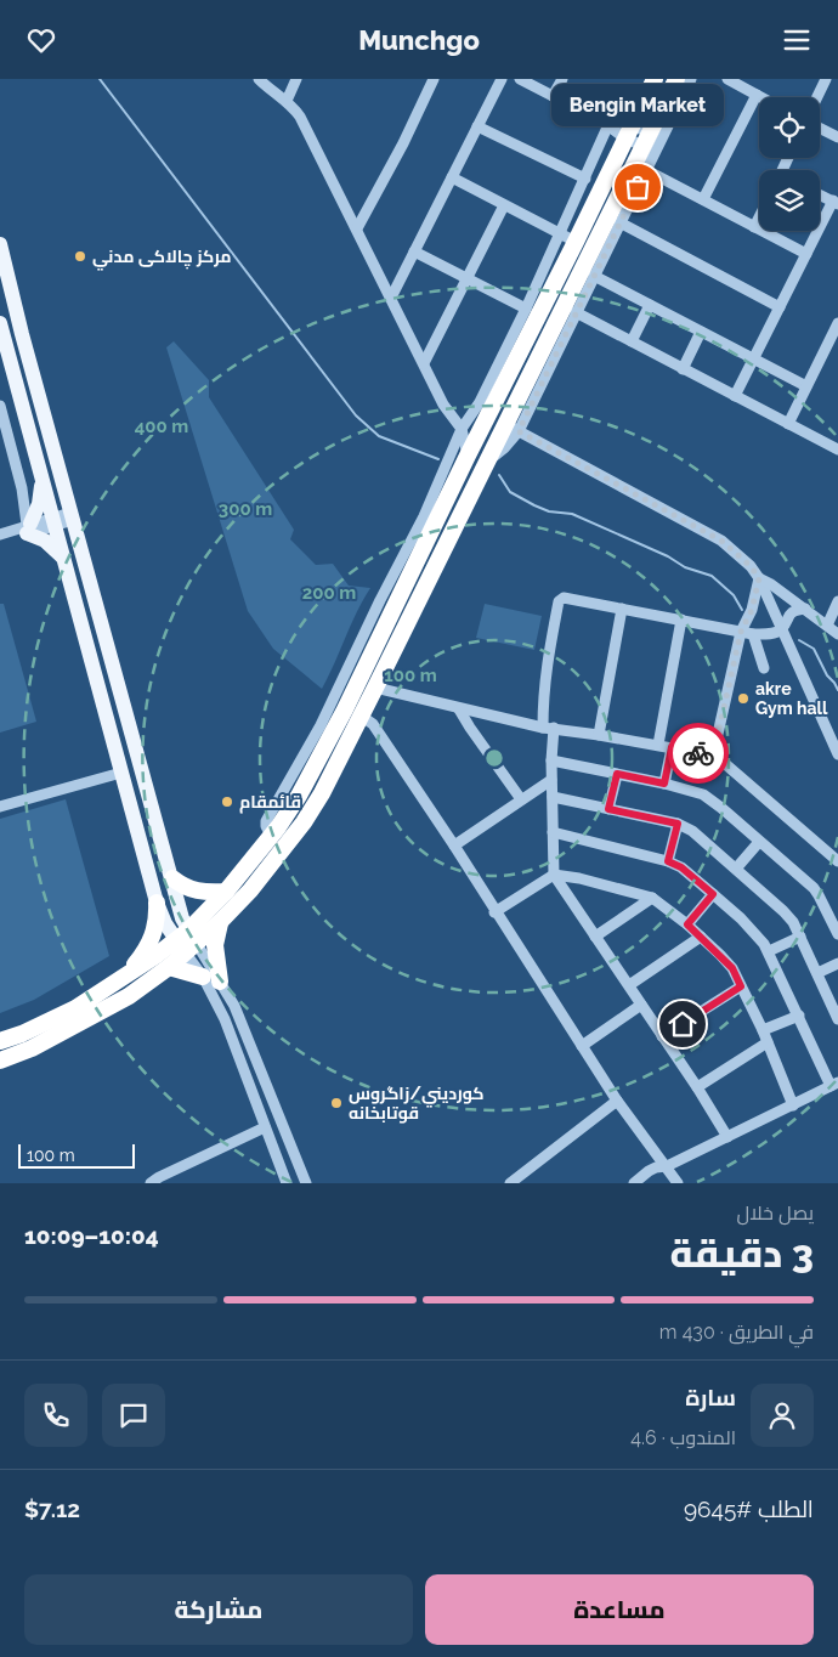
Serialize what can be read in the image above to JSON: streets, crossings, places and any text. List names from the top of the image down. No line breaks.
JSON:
{"places":["Bengin Market","مركز چالاکى مدني","akre Gym hall","قائمقام","كورديني/زاگروس قوتابخانه‌"],"scale_bar":"100 m","page":{"header":"Munchgo","bubble":"Bengin Market","scale":"100 m","heading":["3 دقيقة","يصل خلال","10:04–10:09"],"panel":["سارة","المندوب · 4.6","الطلب #9645","$7.12"],"bar":"في الطريق · 430 m","buttons":["مساعدة","مشاركة"]},"rings":["400 m","300 m","200 m","100 m"]}
